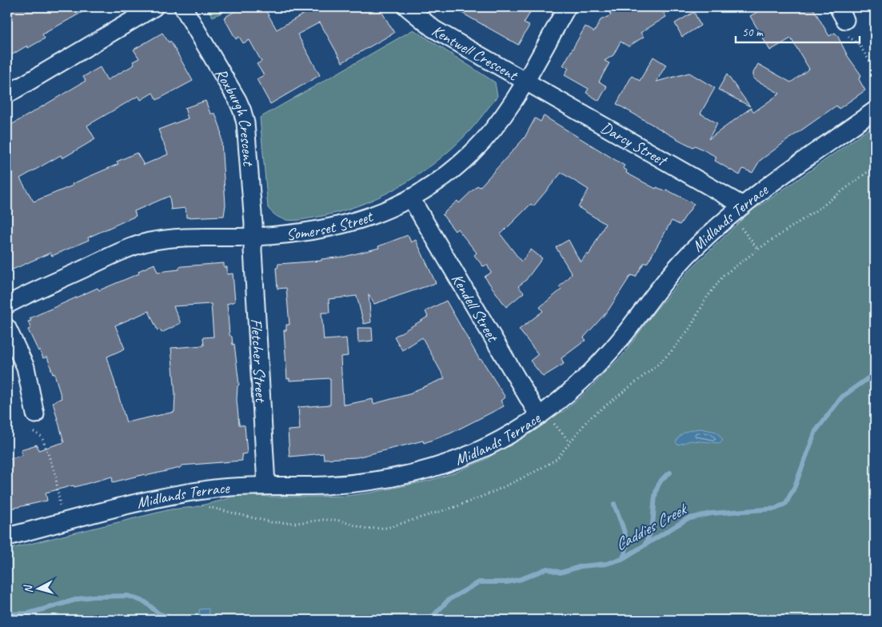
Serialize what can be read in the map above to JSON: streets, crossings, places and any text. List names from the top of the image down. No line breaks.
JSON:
{"streets":{"street":["Kentwell Crescent","Roxburgh Crescent","Darcy Street","Midlands Terrace","Somerset Street","Kendell Street","Fletcher Street"]},"crossings":[["Kentwell Crescent","Darcy Street"],["Kentwell Crescent","Somerset Street"],["Roxburgh Crescent","Somerset Street"],["Roxburgh Crescent","Fletcher Street"],["Darcy Street","Midlands Terrace"],["Darcy Street","Somerset Street"],["Midlands Terrace","Kendell Street"],["Midlands Terrace","Fletcher Street"],["Somerset Street","Kendell Street"],["Somerset Street","Fletcher Street"]],"water":["Caddies Creek"],"scale_bar":"50 m","north":"left"}
